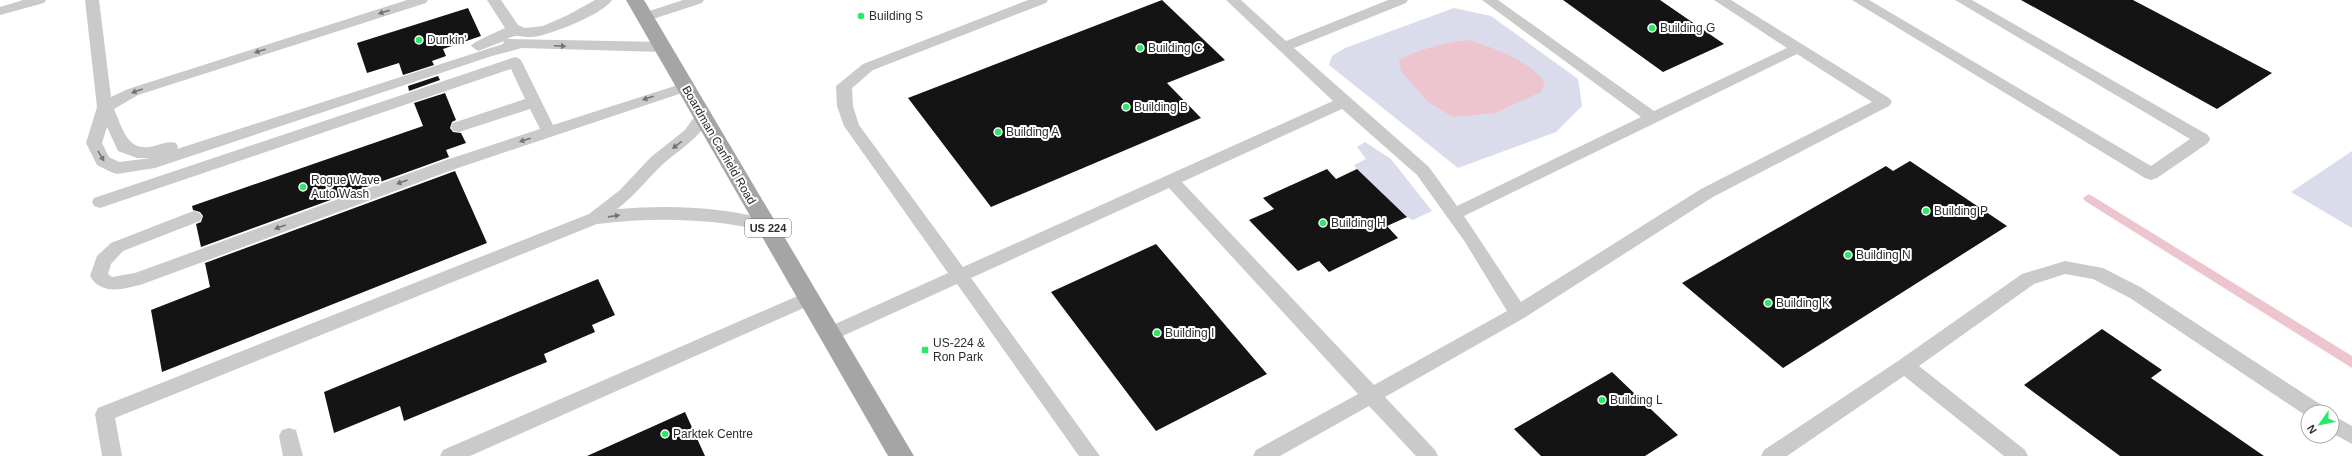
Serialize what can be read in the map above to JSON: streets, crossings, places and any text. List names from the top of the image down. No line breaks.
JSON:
{"streets":{"main road":["Boardman Canfield Road","US 224"]},"places":{"other":["Building S","Building G","Dunkin'","Building C","Building B","Building A","Rogue Wave Auto Wash","Building P","Building H","Building N","Building K","Building I","Building L","Parktek Centre"],"transit":["US-224 & Ron Park"]},"north":"bottom left"}
